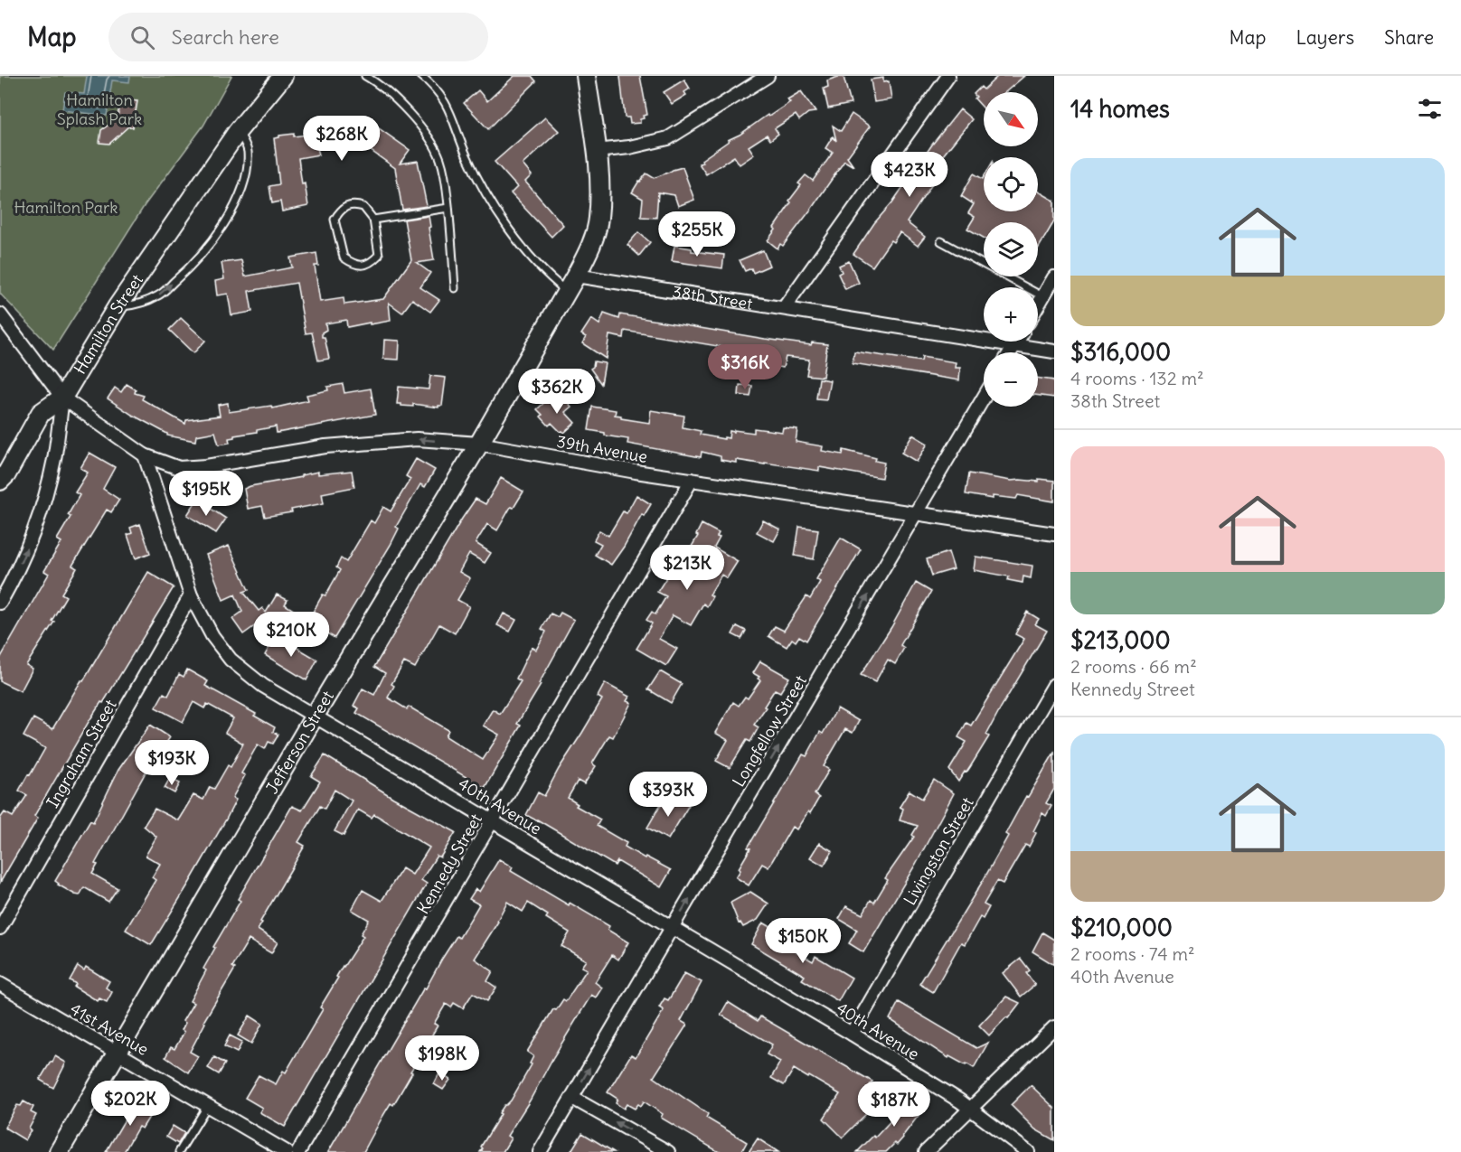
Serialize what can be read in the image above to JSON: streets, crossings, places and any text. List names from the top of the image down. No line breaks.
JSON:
{"streets":{"street":["38th Street","Hamilton Street","39th Avenue","Longfellow Street","Jefferson Street","Ingraham Street","40th Avenue","Livingston Street","Kennedy Street","41st Avenue"]},"crossings":[["38th Street","Jefferson Street"],["39th Avenue","Longfellow Street"],["39th Avenue","Jefferson Street"],["39th Avenue","40th Avenue"],["39th Avenue","Kennedy Street"],["Longfellow Street","40th Avenue"],["Jefferson Street","40th Avenue"],["Jefferson Street","41st Avenue"],["Ingraham Street","40th Avenue"],["40th Avenue","Livingston Street"],["40th Avenue","Kennedy Street"]],"one_way":["39th Avenue","Longfellow Street"],"parks":["Hamilton Splash Park","Hamilton Park"],"north":"bottom right","page":{"header":"Map","search":"Search here","nav":["Map","Layers","Share"],"heading":"14 homes","map_buttons":["+","−"],"price":["$268K","$423K","$255K","$316K","$362K","$195K","$213K","$210K","$193K","$393K","$150K","$198K","$202K","$187K"],"list":[{"name":"$316,000","note":"4 rooms · 132 m² · 38th Street"},{"name":"$213,000","note":"2 rooms · 66 m² · Kennedy Street"},{"name":"$210,000","note":"2 rooms · 74 m² · 40th Avenue"}]}}
